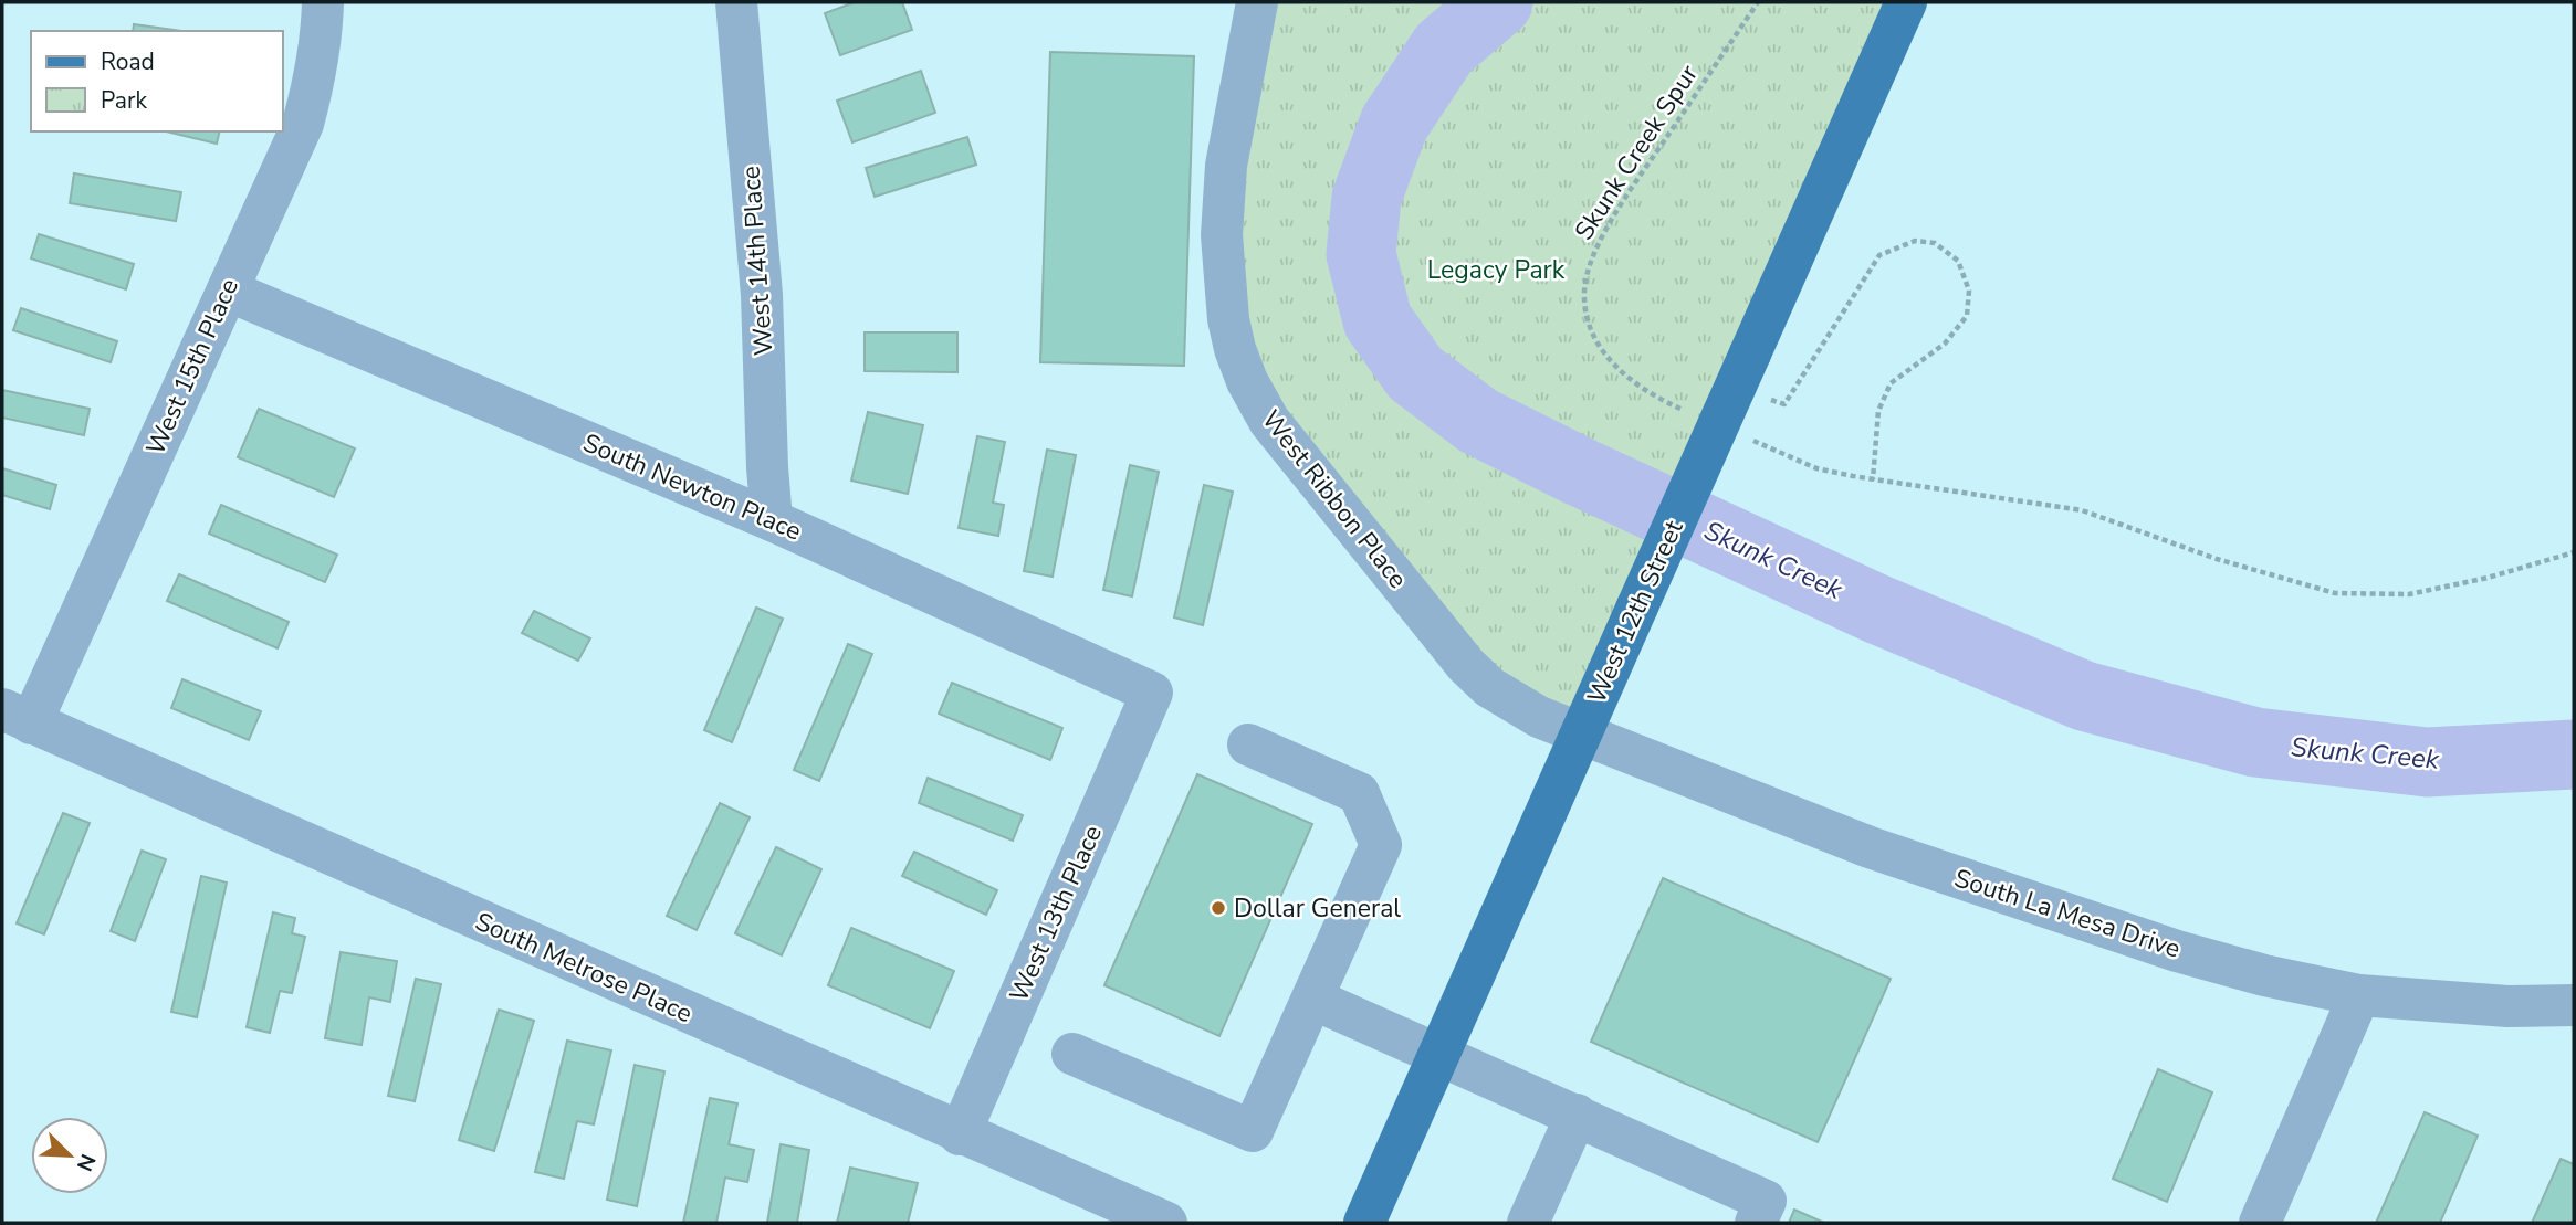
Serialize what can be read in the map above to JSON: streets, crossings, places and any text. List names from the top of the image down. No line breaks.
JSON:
{"streets":{"main road":["West 12th Street"],"street":["West 14th Place","West 15th Place","South Newton Place","West Ribbon Place","West 13th Place","South La Mesa Drive","South Melrose Place"],"path":["Skunk Creek Spur"]},"crossings":[["West 14th Place","South Newton Place"],["West 15th Place","South Newton Place"],["West 15th Place","South Melrose Place"],["South Newton Place","West 13th Place"],["West Ribbon Place","West 12th Street"],["West Ribbon Place","South La Mesa Drive"],["West 12th Street","South La Mesa Drive"],["West 13th Place","South Melrose Place"]],"water":["Skunk Creek"],"parks":["Legacy Park"],"places":["Dollar General"],"legend":["Road","Park"],"north":"bottom right"}
